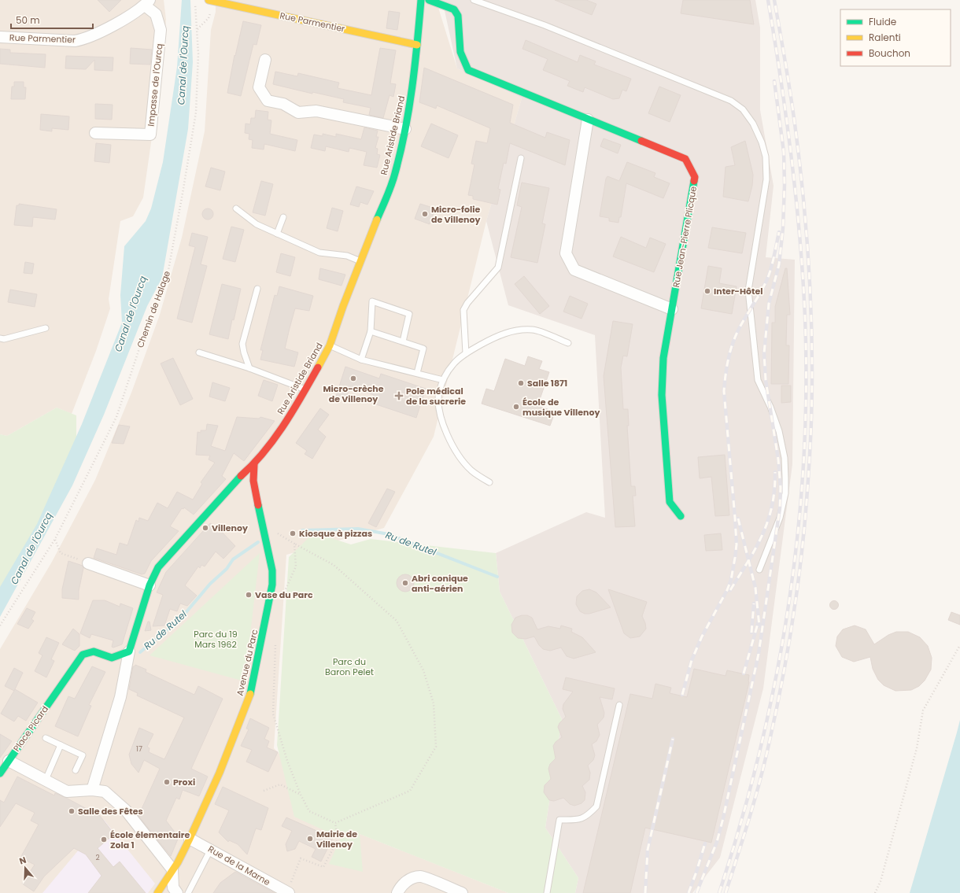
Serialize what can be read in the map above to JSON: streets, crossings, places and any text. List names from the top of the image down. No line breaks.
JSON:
{"streets":{"street":["Rue Parmentier","Impasse de l'Ourcq","Rue Aristide Briand","Rue Jean-Pierre Plicque","Avenue du Parc","Place Picard","Rue de la Marne"],"path":["Chemin de Halage"]},"crossings":[["Rue Parmentier","Impasse de l'Ourcq"],["Rue Parmentier","Rue Aristide Briand"],["Rue Aristide Briand","Avenue du Parc"],["Rue Aristide Briand","Place Picard"],["Avenue du Parc","Rue de la Marne"]],"water":["Canal de l'Ourcq","Ru de Rutel"],"parks":["Parc du 19 Mars 1962","Parc du Baron Pelet"],"places":{"other":["Micro-folie de Villenoy","Inter-Hôtel","Micro-crèche de Villenoy","Salle 1871","École de musique Villenoy","Villenoy","Kiosque à pizzas","Abri conique anti-aérien","Vase du Parc","Proxi","Salle des Fêtes","Mairie de Villenoy","École élementaire Zola 1"],"health":["Pole médical de la sucrerie"]},"house_numbers":["17","2"],"legend":["Fluide","Ralenti","Bouchon"],"scale_bar":"50 m","north":"top"}
